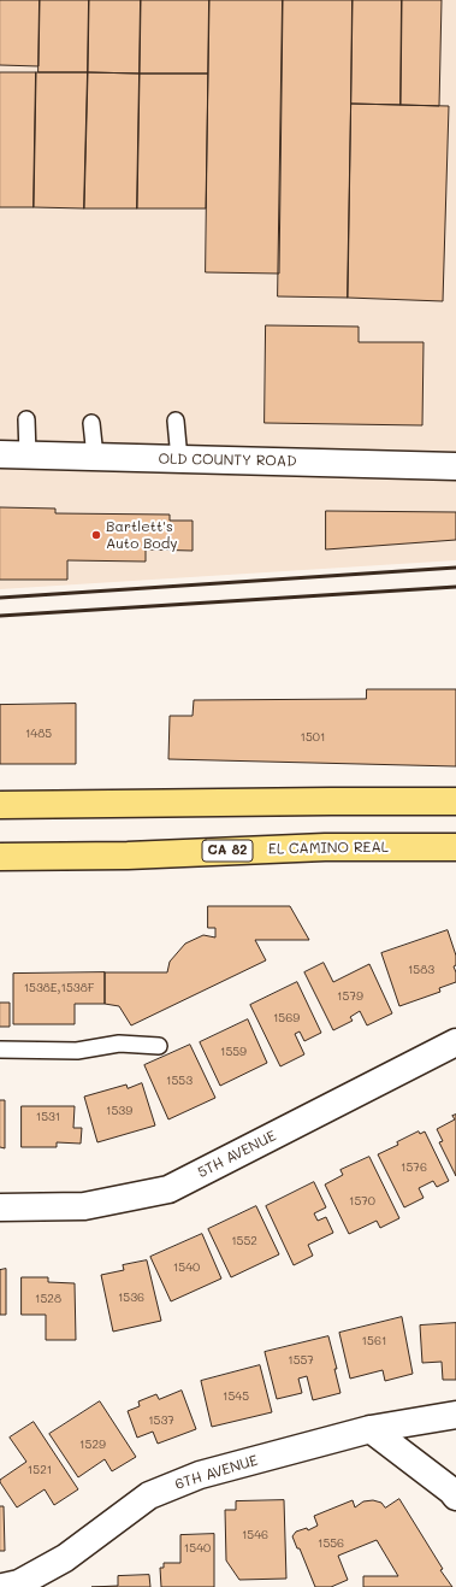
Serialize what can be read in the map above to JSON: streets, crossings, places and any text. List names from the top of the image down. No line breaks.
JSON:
{"streets":{"main road":["EL CAMINO REAL","CA 82"],"street":["OLD COUNTY ROAD","5TH AVENUE","6TH AVENUE"]},"places":["Bartlett's Auto Body"],"house_numbers":["1485","1501","1583","1538E,1538F","1579","1569","1559","1553","1539","1531","1576","1570","1552","1540","1536","1528","1561","1557","1545","1537","1529","1521","1546","1556","1540"]}
